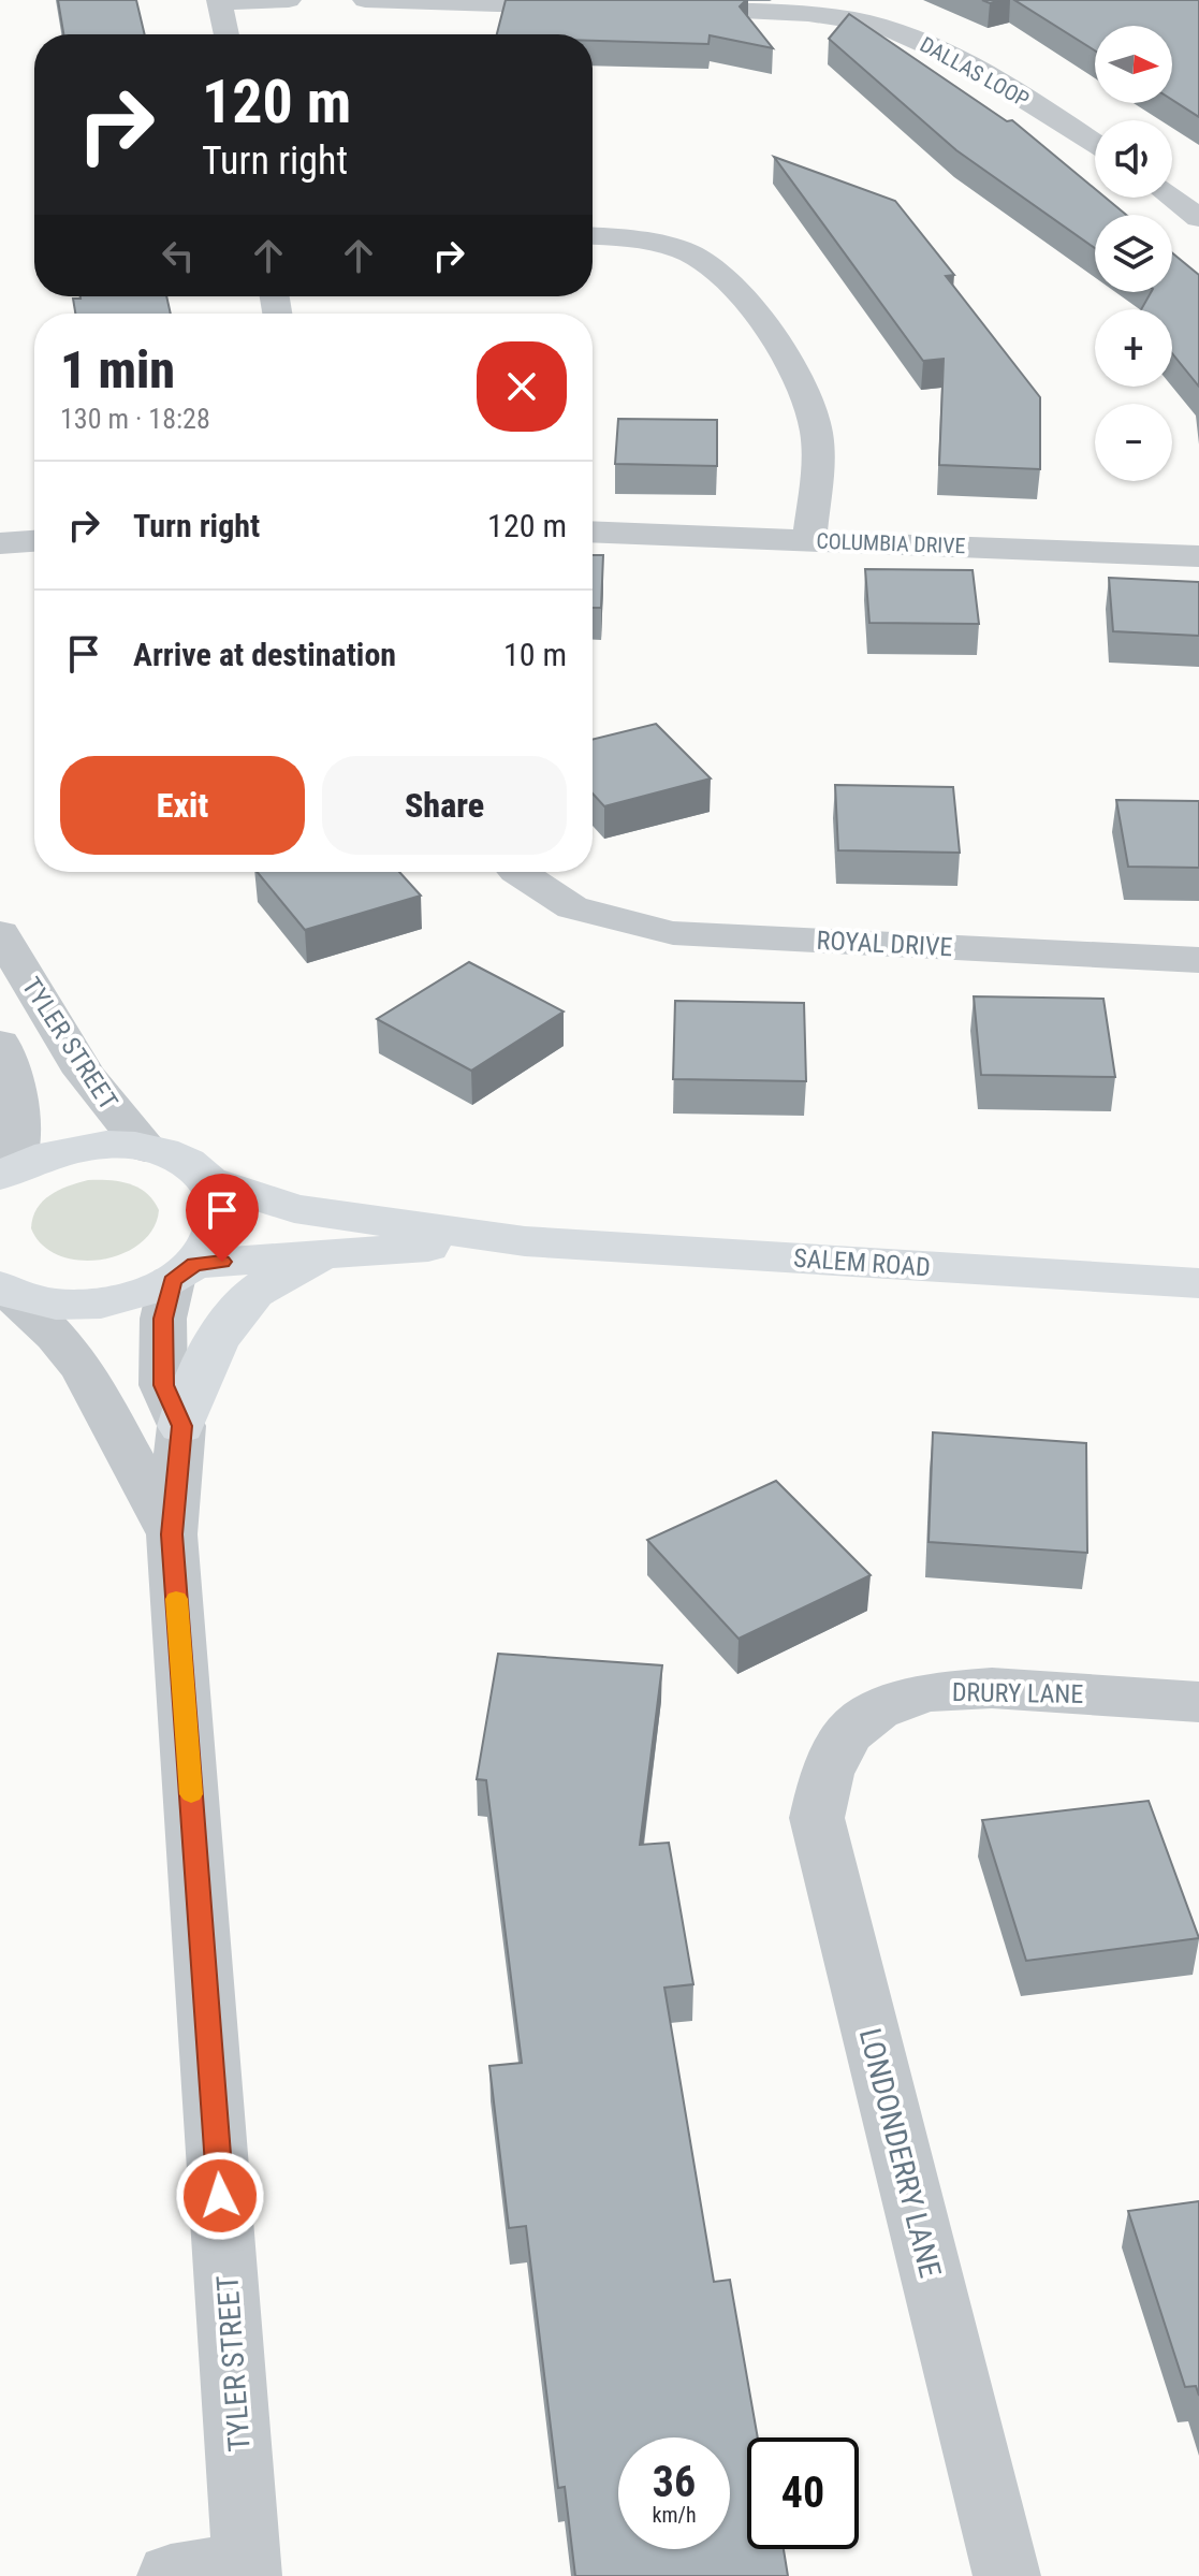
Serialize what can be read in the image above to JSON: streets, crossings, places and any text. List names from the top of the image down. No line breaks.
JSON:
{"streets":{"main road":["SALEM ROAD"],"street":["DALLAS LOOP","COLUMBIA DRIVE","ROYAL DRIVE","TYLER STREET","DRURY LANE","LONDONDERRY LANE"]},"crossings":[["TYLER STREET","SALEM ROAD"],["DRURY LANE","LONDONDERRY LANE"]],"north":"right","page":{"map_buttons":["+","−"],"turn":["120 m","Turn right"],"heading":["1 min","130 m · 18:28"],"list":[{"name":"Turn right","value":"120 m"},{"name":"Arrive at destination","value":"10 m"}],"buttons":["Exit","Share"],"speed":"36 km/h","limit":"40"}}
